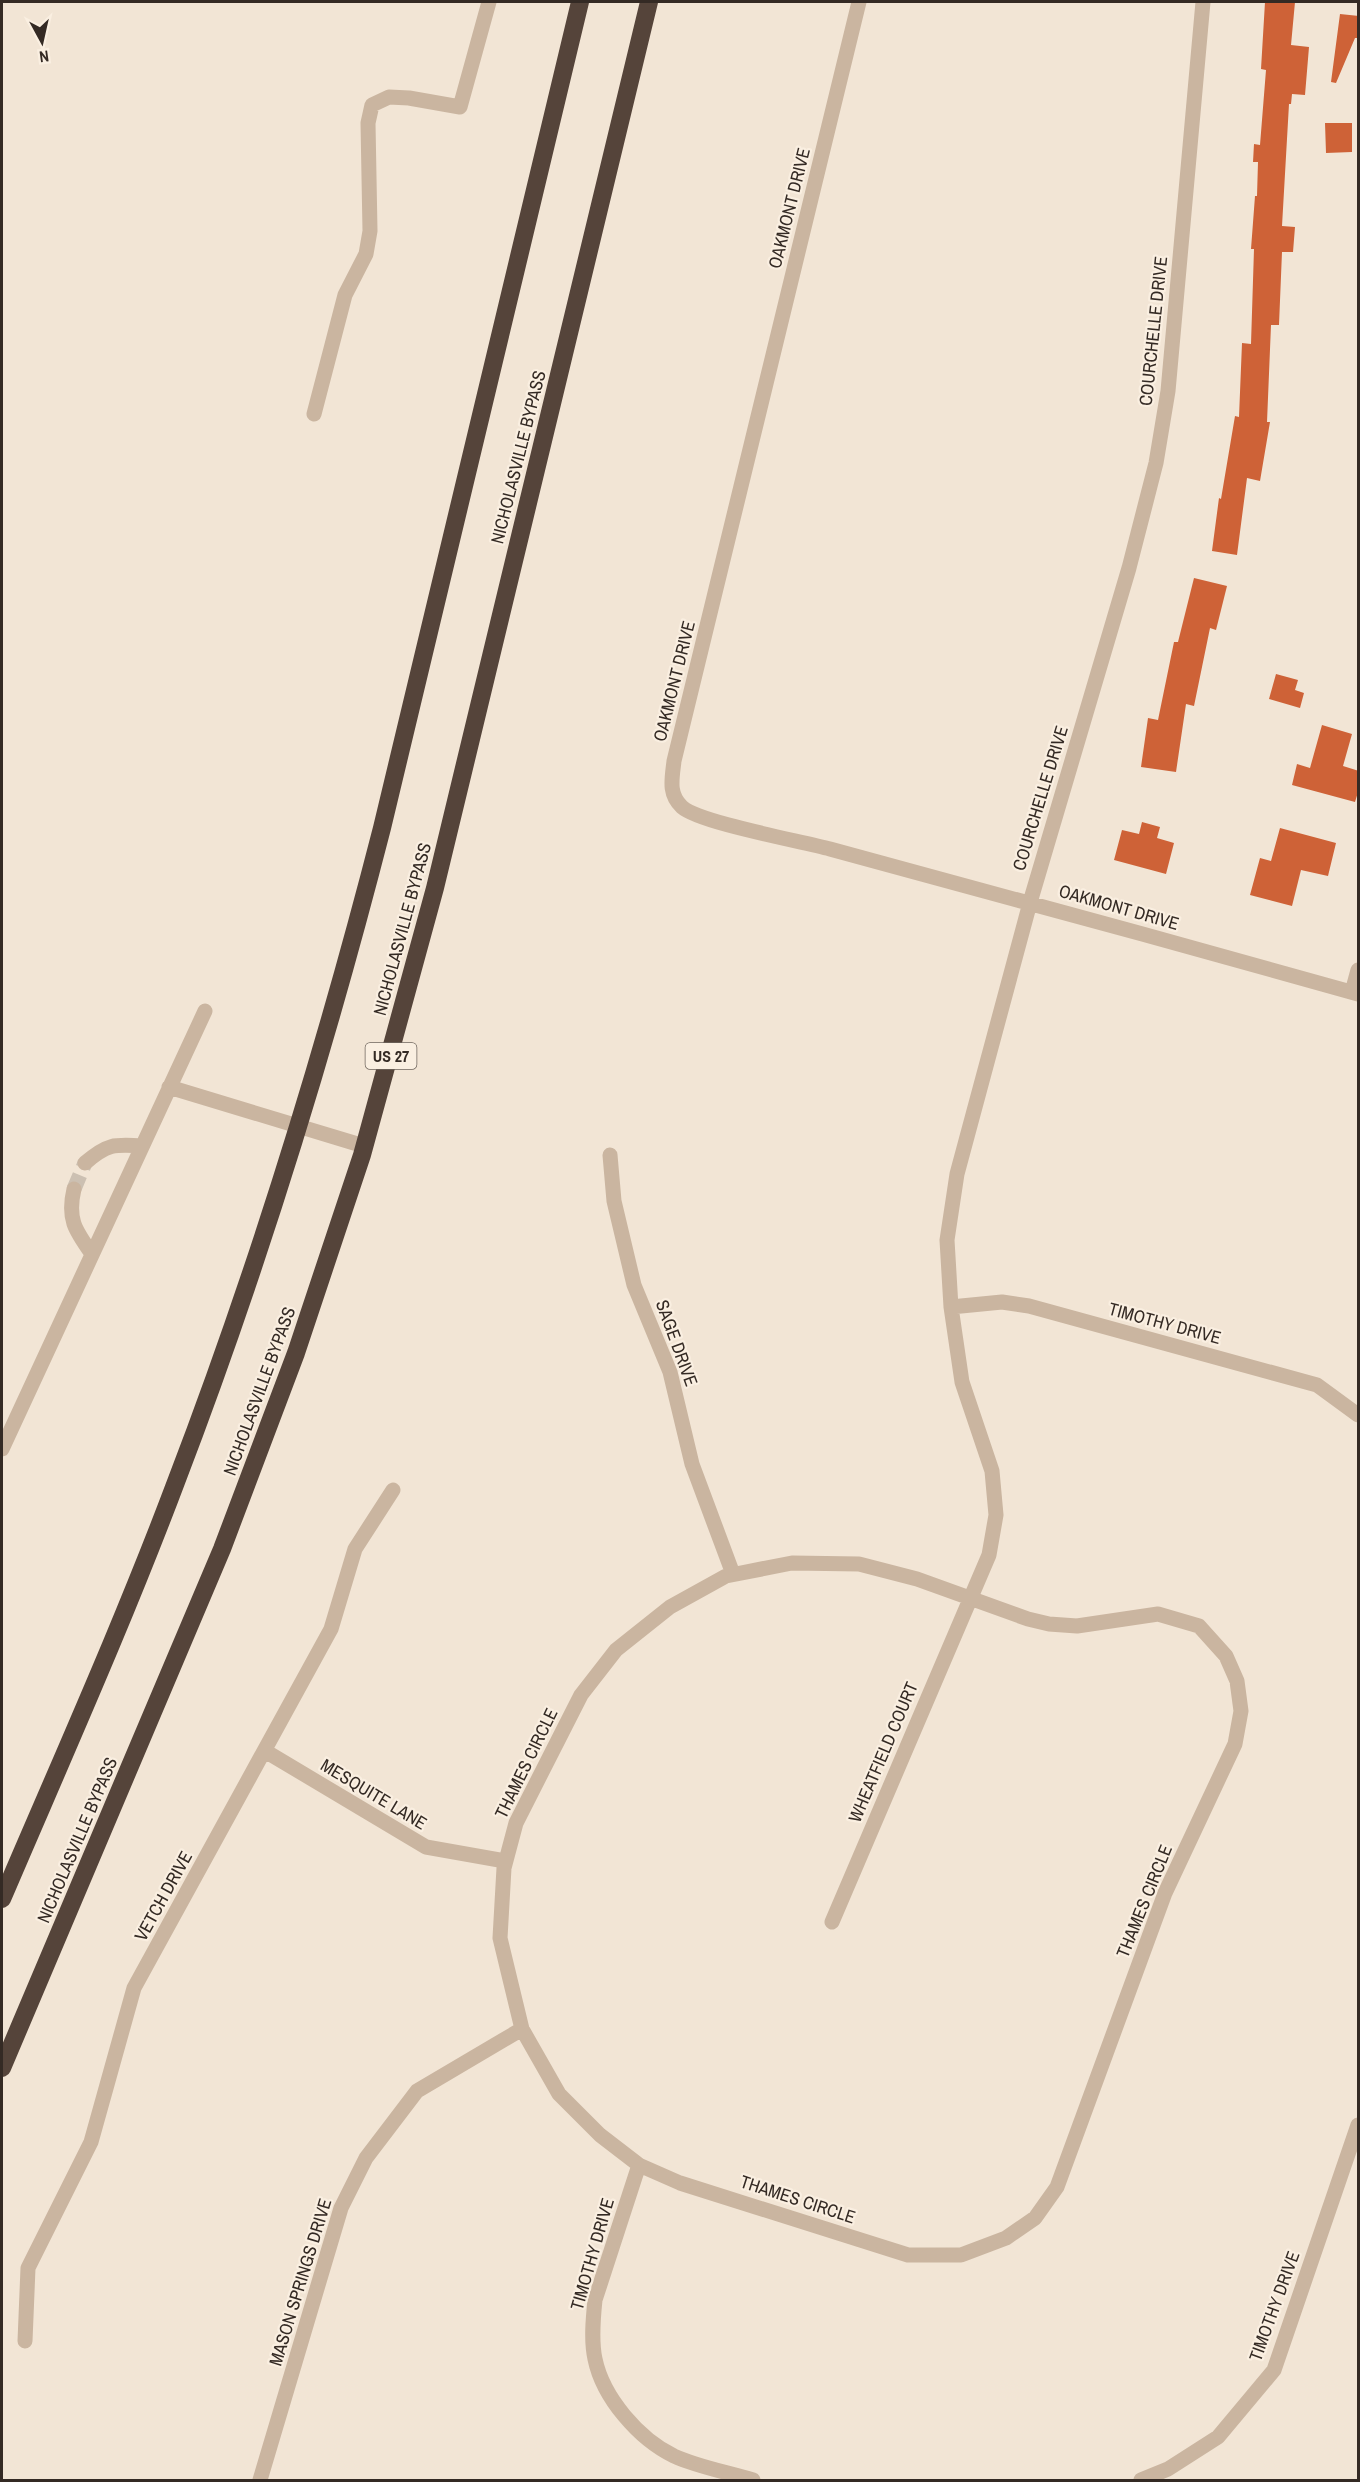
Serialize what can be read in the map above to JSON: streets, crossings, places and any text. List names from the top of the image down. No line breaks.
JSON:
{"streets":{"highway":["NICHOLASVILLE BYPASS","US 27"],"street":["OAKMONT DRIVE","COURCHELLE DRIVE","TIMOTHY DRIVE","SAGE DRIVE","WHEATFIELD COURT","THAMES CIRCLE","MESQUITE LANE","VETCH DRIVE","MASON SPRINGS DRIVE"]},"crossings":[["OAKMONT DRIVE","COURCHELLE DRIVE"],["COURCHELLE DRIVE","TIMOTHY DRIVE"],["COURCHELLE DRIVE","WHEATFIELD COURT"],["COURCHELLE DRIVE","THAMES CIRCLE"],["TIMOTHY DRIVE","THAMES CIRCLE"],["SAGE DRIVE","THAMES CIRCLE"],["WHEATFIELD COURT","THAMES CIRCLE"],["THAMES CIRCLE","MESQUITE LANE"],["THAMES CIRCLE","MASON SPRINGS DRIVE"],["MESQUITE LANE","VETCH DRIVE"]],"north":"bottom"}
